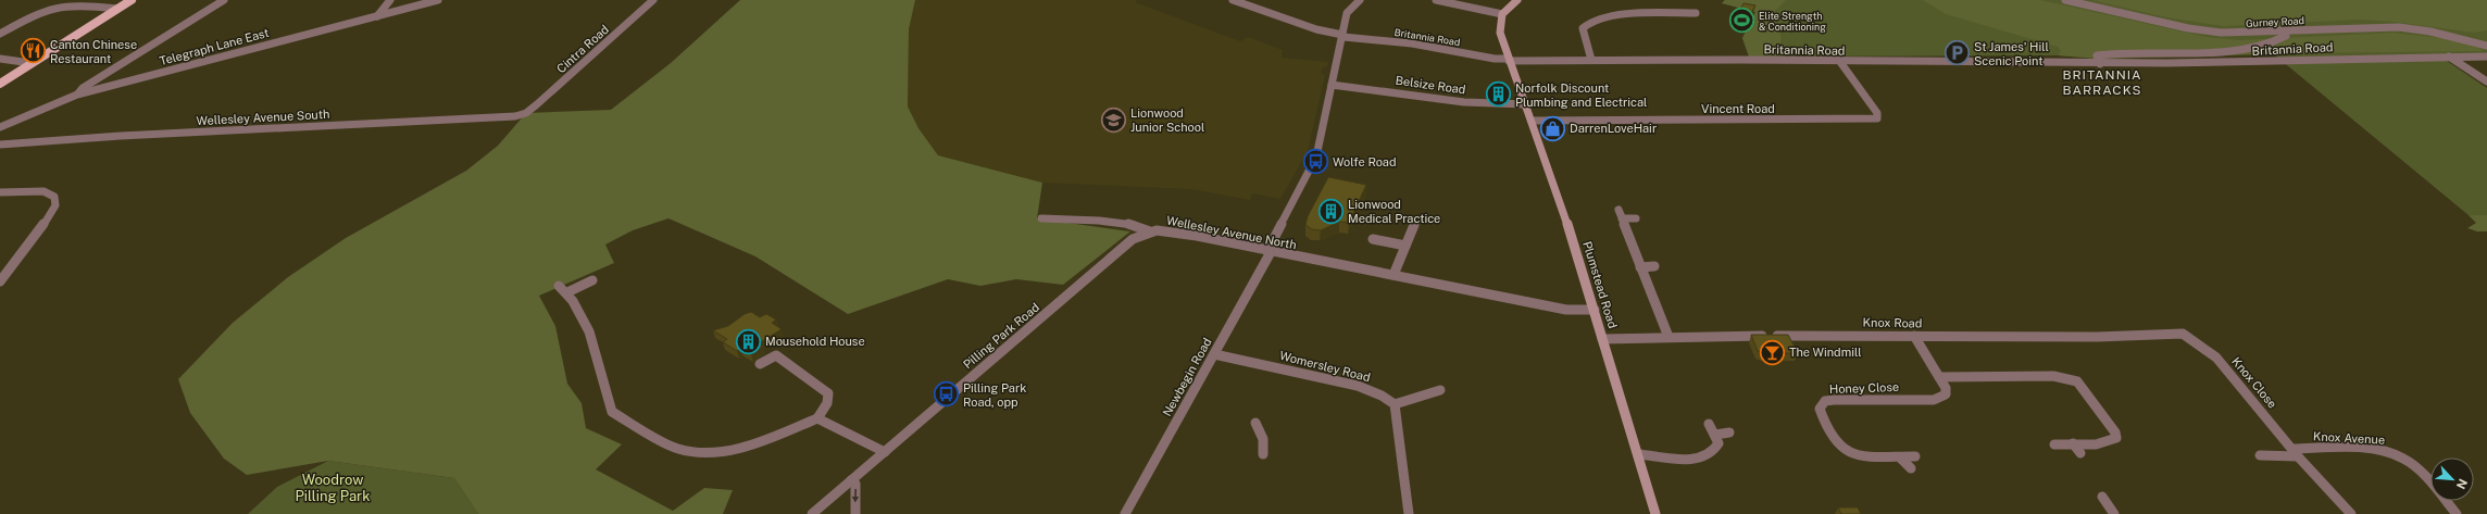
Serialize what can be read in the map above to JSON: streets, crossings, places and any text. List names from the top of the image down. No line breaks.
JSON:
{"streets":{"main road":["Plumstead Road"],"street":["Gurney Road","Britannia Road","Telegraph Lane East","Cintra Road","Belsize Road","Vincent Road","Wellesley Avenue South","Wellesley Avenue North","Knox Road","Pilling Park Road","Womersley Road","Newbegin Road","Knox Close","Honey Close","Knox Avenue"]},"crossings":[["Gurney Road","Britannia Road"],["Britannia Road","Vincent Road"],["Britannia Road","Plumstead Road"],["Cintra Road","Wellesley Avenue South"],["Belsize Road","Plumstead Road"],["Vincent Road","Plumstead Road"],["Wellesley Avenue North","Plumstead Road"],["Wellesley Avenue North","Pilling Park Road"],["Wellesley Avenue North","Newbegin Road"],["Plumstead Road","Knox Road"],["Knox Road","Knox Close"],["Knox Road","Honey Close"],["Womersley Road","Newbegin Road"],["Knox Close","Knox Avenue"]],"districts":["BRITANNIA BARRACKS"],"parks":["Woodrow Pilling Park"],"places":{"sports":["Elite Strength & Conditioning"],"restaurant":["Canton Chinese Restaurant"],"parking":["St James' Hill Scenic Point"],"building":["Norfolk Discount Plumbing and Electrical","Lionwood Medical Practice","Mousehold House"],"school or university":["Lionwood Junior School"],"shop":["DarrenLoveHair"],"bus stop":["Wolfe Road","Pilling Park Road, opp"],"bar":["The Windmill"]},"north":"bottom right"}
